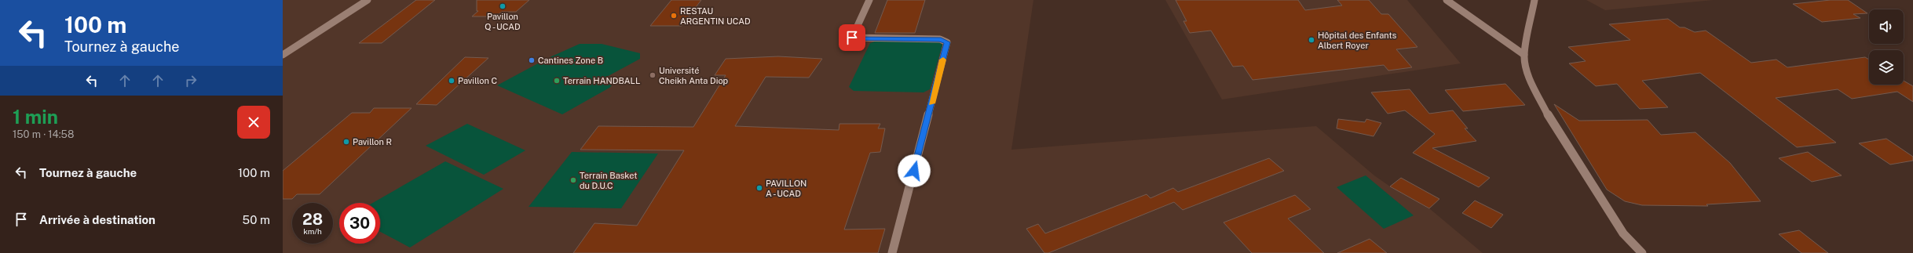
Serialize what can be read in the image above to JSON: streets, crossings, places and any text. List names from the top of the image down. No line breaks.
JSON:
{"places":["Pavillon Q - UCAD","RESTAU ARGENTIN UCAD","Hôpital des Enfants Albert Royer","Cantines Zone B","Université Cheikh Anta Diop","Pavillon C","Terrain HANDBALL","Pavillon R","Terrain Basket du D.U.C","PAVILLON A - UCAD"],"page":{"turn":["100 m","Tournez à gauche"],"heading":["1 min","150 m · 14:58"],"list":[{"name":"Tournez à gauche","value":"100 m"},{"name":"Arrivée à destination","value":"50 m"}],"speed":"28 km/h","limit":"30"}}
